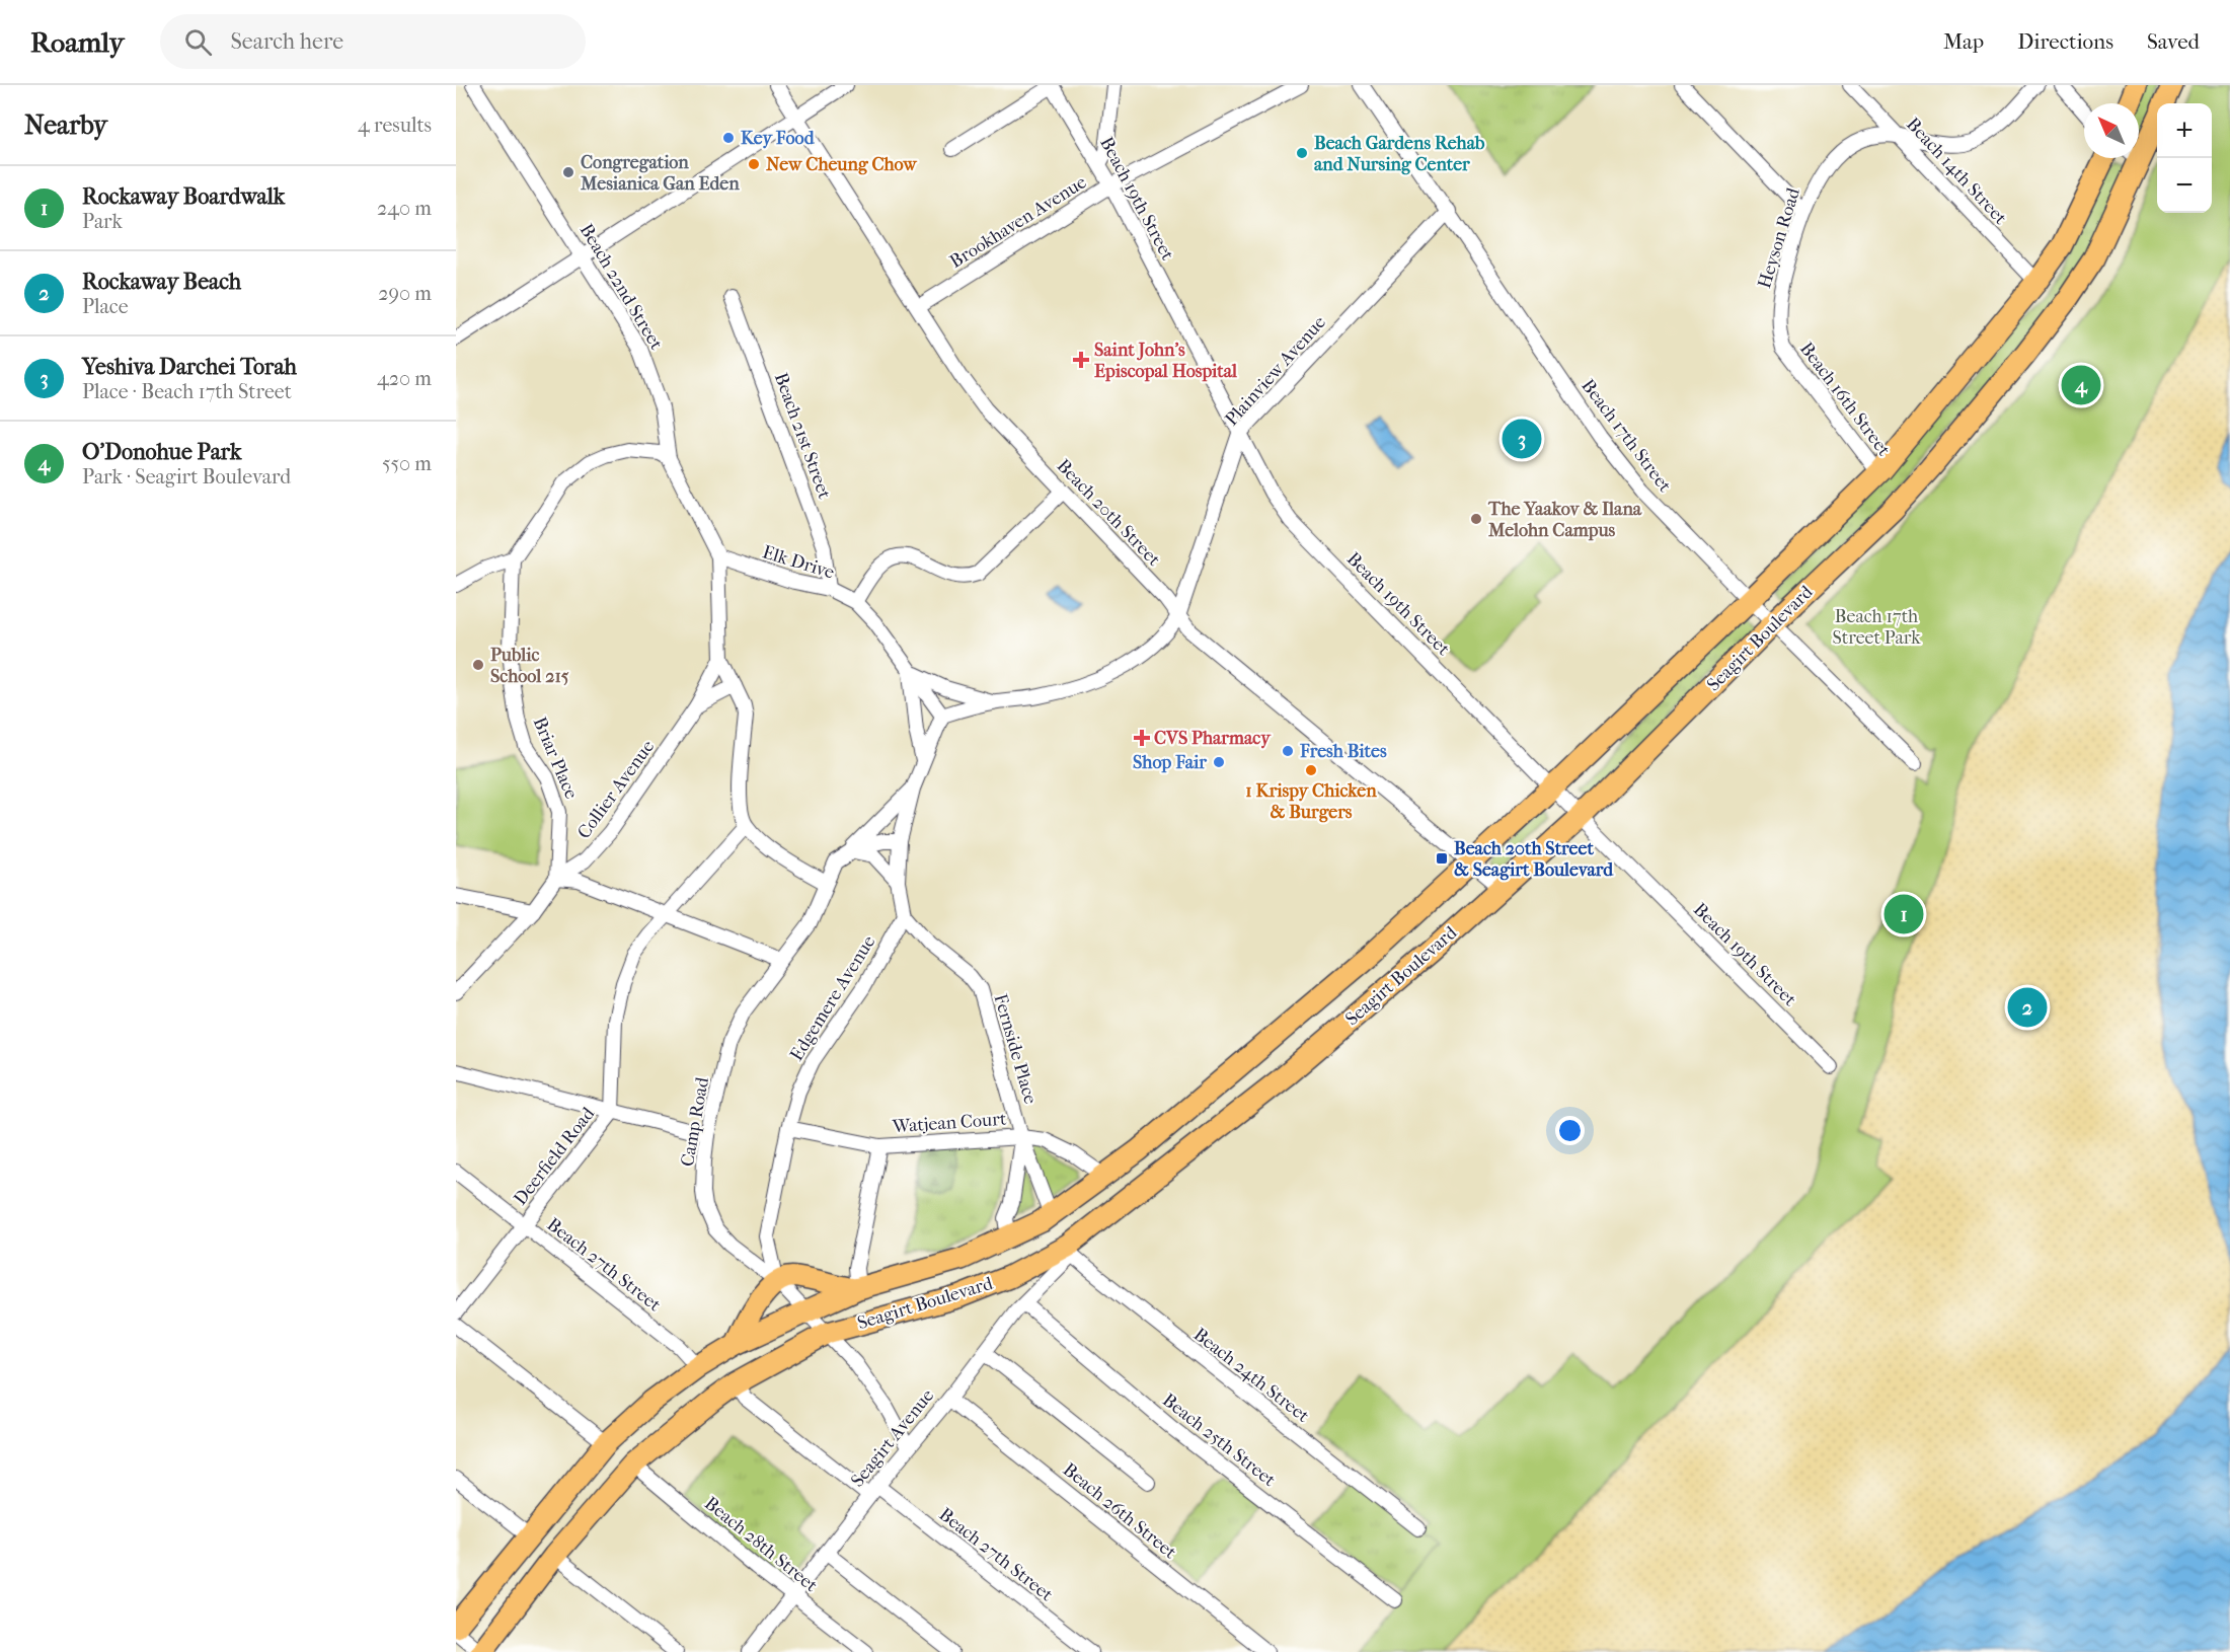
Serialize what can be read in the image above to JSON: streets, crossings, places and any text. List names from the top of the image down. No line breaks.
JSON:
{"streets":{"main road":["Seagirt Boulevard"],"street":["Beach 14th Street","Beach 19th Street","Brookhaven Avenue","Heyson Road","Beach 22nd Street","Plainview Avenue","Beach 16th Street","Beach 21st Street","Beach 17th Street","Beach 20th Street","Elk Drive","Briar Place","Collier Avenue","Edgemere Avenue","Fernside Place","Camp Road","Watjean Court","Deerfield Road","Beach 27th Street","Beach 24th Street","Seagirt Avenue","Beach 25th Street","Beach 26th Street","Beach 28th Street"]},"crossings":[["Beach 14th Street","Heyson Road"],["Beach 14th Street","Seagirt Boulevard"],["Beach 19th Street","Brookhaven Avenue"],["Beach 19th Street","Plainview Avenue"],["Beach 19th Street","Seagirt Boulevard"],["Brookhaven Avenue","Beach 20th Street"],["Heyson Road","Beach 16th Street"],["Beach 22nd Street","Elk Drive"],["Beach 22nd Street","Collier Avenue"],["Plainview Avenue","Beach 17th Street"],["Plainview Avenue","Beach 20th Street"],["Beach 16th Street","Seagirt Boulevard"],["Beach 21st Street","Elk Drive"],["Beach 17th Street","Seagirt Boulevard"],["Beach 20th Street","Seagirt Boulevard"],["Elk Drive","Collier Avenue"],["Seagirt Boulevard","Fernside Place"],["Seagirt Boulevard","Camp Road"],["Seagirt Boulevard","Watjean Court"],["Seagirt Boulevard","Beach 27th Street"],["Seagirt Boulevard","Beach 24th Street"],["Seagirt Boulevard","Seagirt Avenue"],["Seagirt Boulevard","Beach 28th Street"],["Briar Place","Collier Avenue"],["Edgemere Avenue","Fernside Place"],["Edgemere Avenue","Camp Road"],["Edgemere Avenue","Watjean Court"],["Fernside Place","Watjean Court"],["Camp Road","Seagirt Avenue"],["Deerfield Road","Beach 27th Street"],["Beach 27th Street","Seagirt Avenue"],["Beach 24th Street","Seagirt Avenue"],["Seagirt Avenue","Beach 25th Street"],["Seagirt Avenue","Beach 26th Street"],["Seagirt Avenue","Beach 28th Street"]],"parks":["Beach 17th Street Park"],"places":{"other":["Key Food","Beach Gardens Rehab and Nursing Center","New Cheung Chow","Congregation Mesianica Gan Eden","The Yaakov & Ilana Melohn Campus","Public School 215","Fresh Bites","Shop Fair","1 Krispy Chicken & Burgers"],"health":["Saint John's Episcopal Hospital","CVS Pharmacy"],"transit":["Beach 20th Street & Seagirt Boulevard"]},"north":"top left","page":{"header":"Roamly","search":"Search here","nav":["Map","Directions","Saved"],"heading":["Nearby","4 results"],"map_buttons":["+","−"],"list":[{"mark":"1","name":"Rockaway Boardwalk","note":"Park","value":"240 m"},{"mark":"2","name":"Rockaway Beach","note":"Place","value":"290 m"},{"mark":"3","name":"Yeshiva Darchei Torah","note":"Place · Beach 17th Street","value":"420 m"},{"mark":"4","name":"O'Donohue Park","note":"Park · Seagirt Boulevard","value":"550 m"}],"pins":["4","3","1","2"]}}
